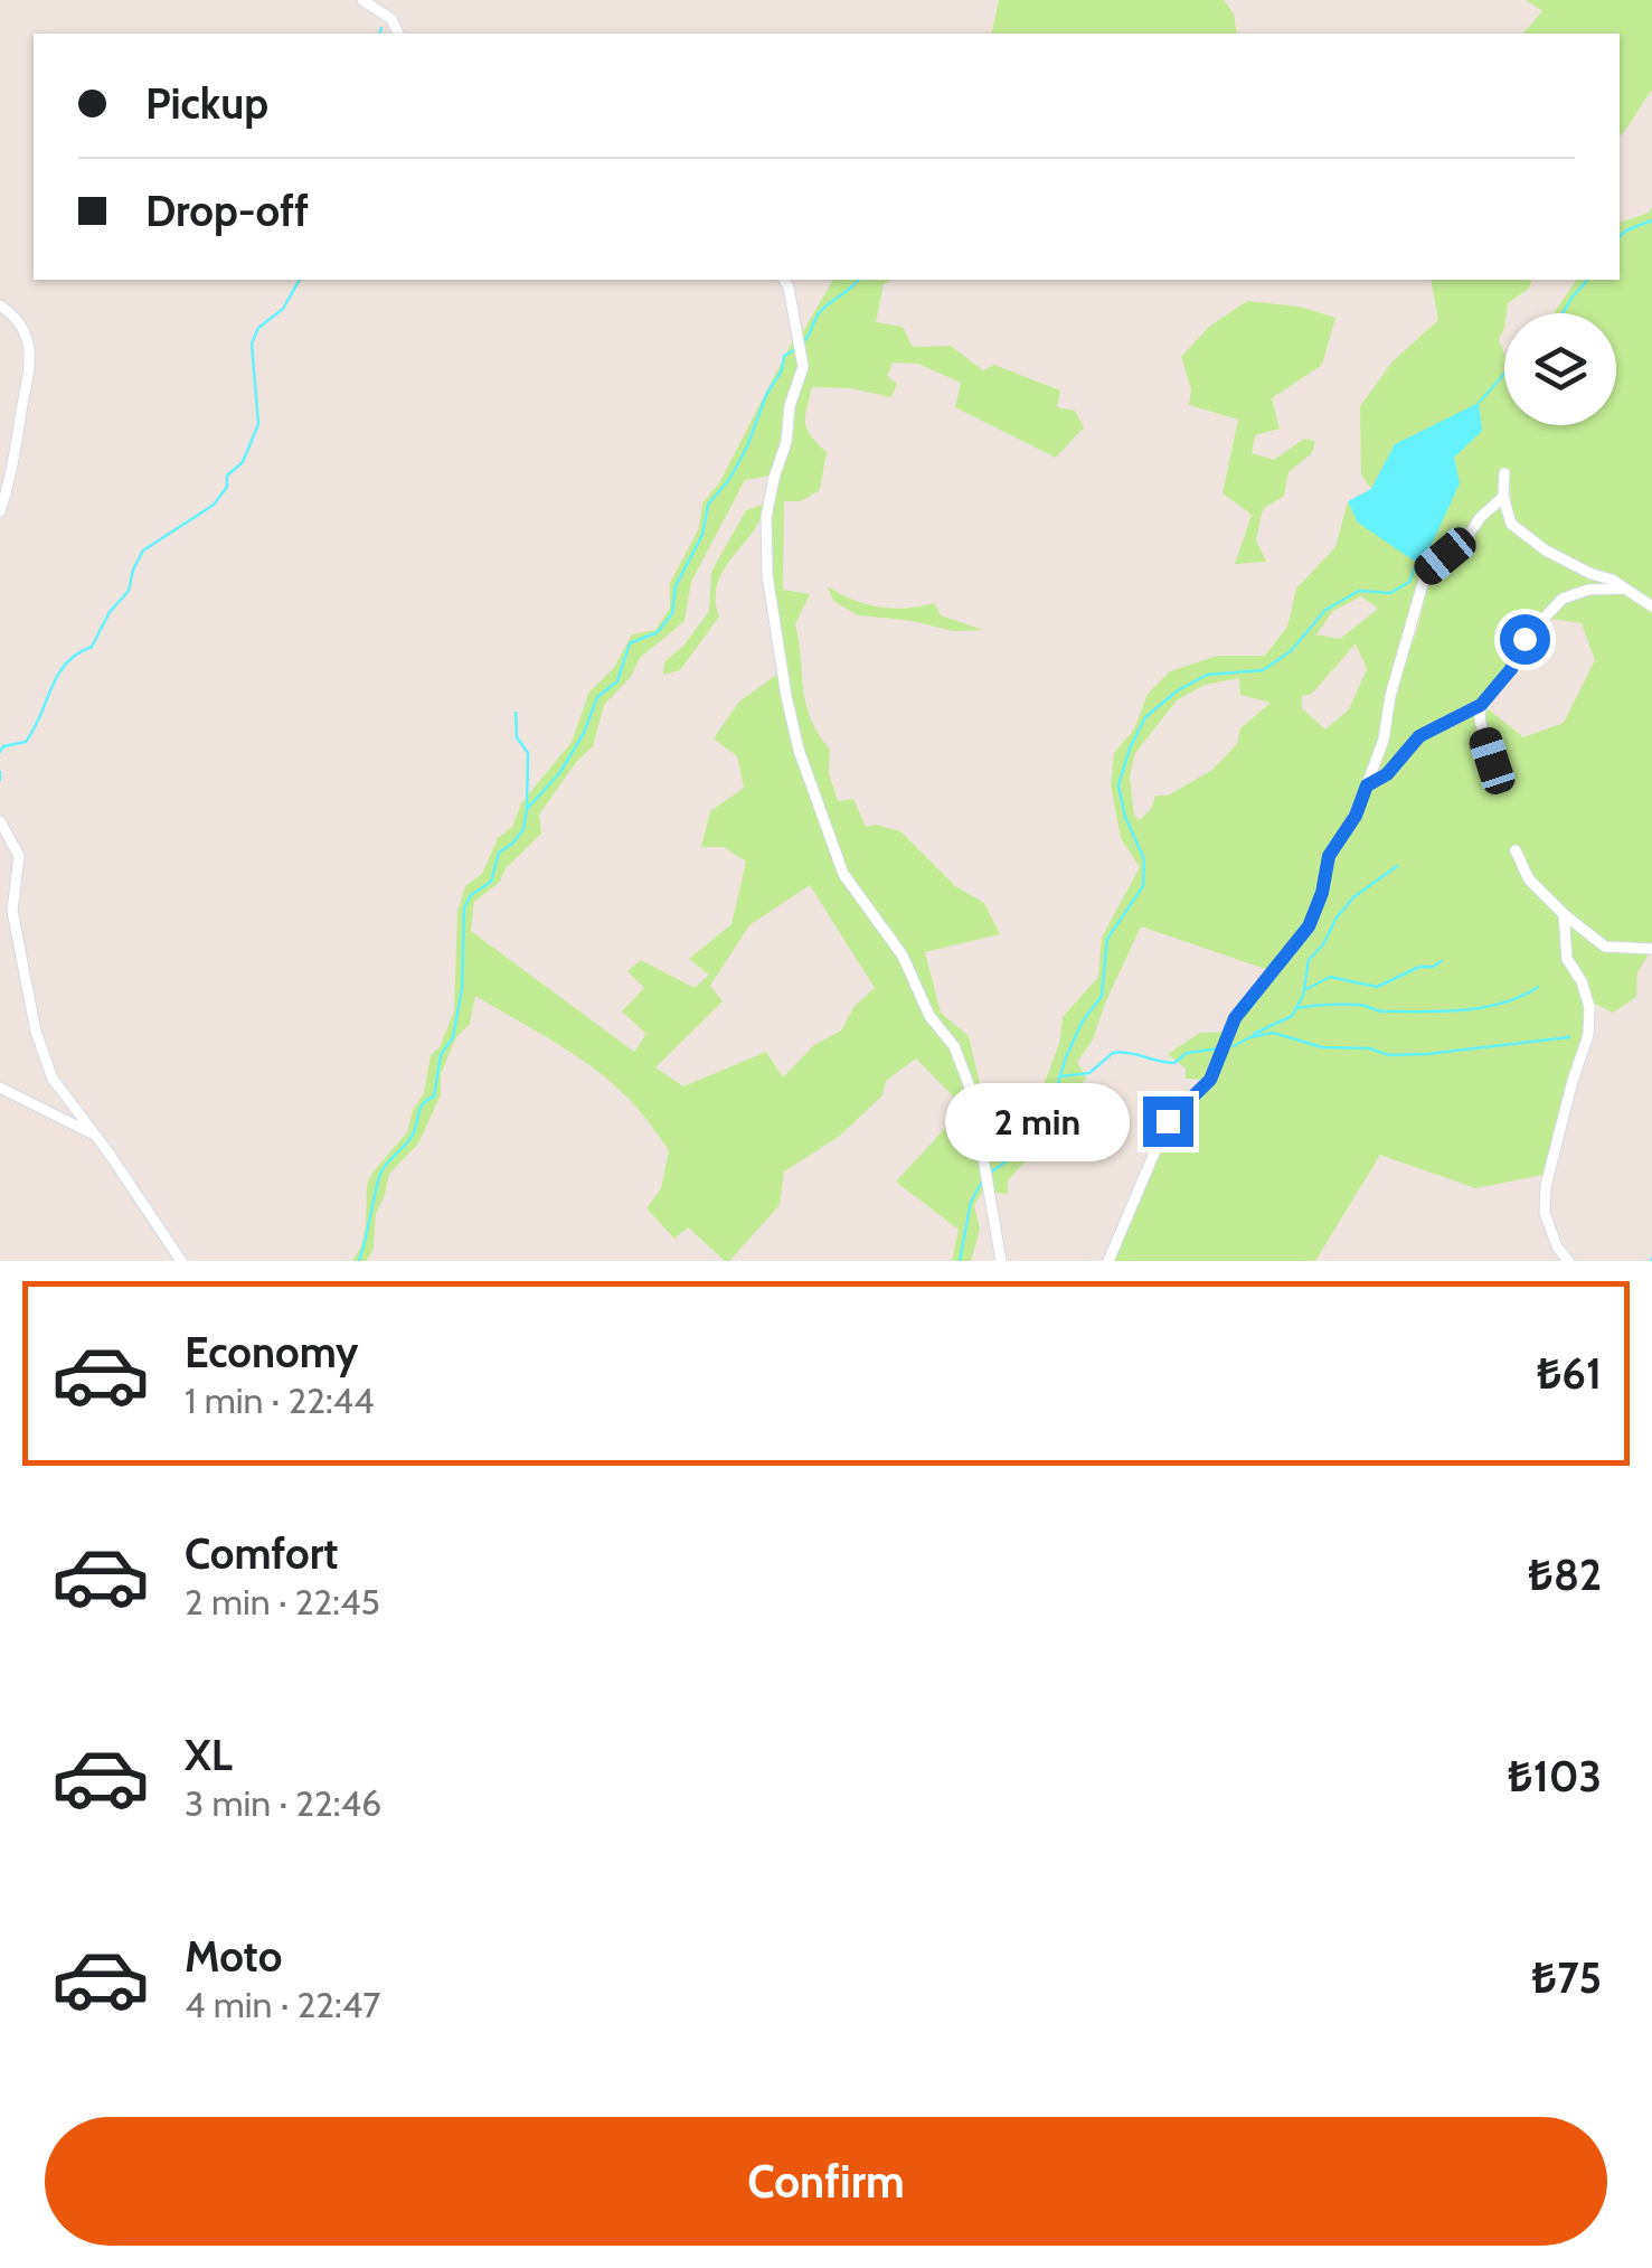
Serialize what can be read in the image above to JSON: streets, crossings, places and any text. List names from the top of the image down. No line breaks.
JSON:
{"page":{"banner":["Pickup","Drop-off"],"bubble":"2 min","list":[{"name":"Economy","note":"1 min · 22:44","value":"₺61"},{"name":"Comfort","note":"2 min · 22:45","value":"₺82"},{"name":"XL","note":"3 min · 22:46","value":"₺103"},{"name":"Moto","note":"4 min · 22:47","value":"₺75"}],"buttons":"Confirm"}}
